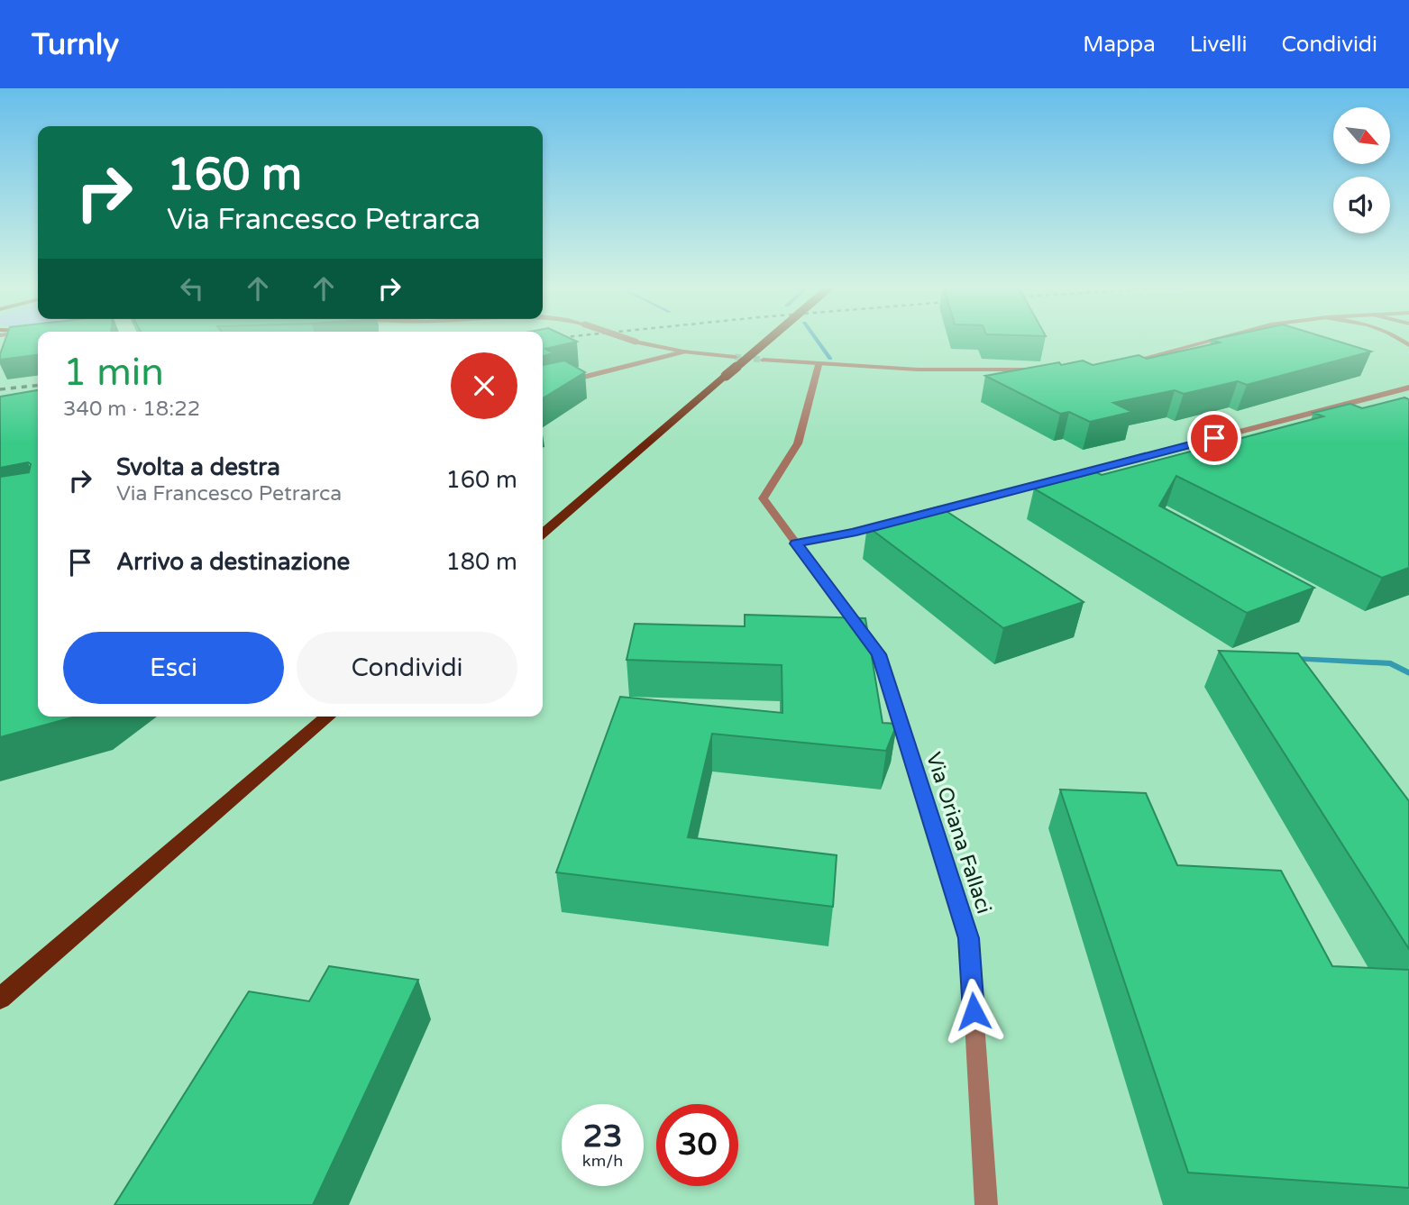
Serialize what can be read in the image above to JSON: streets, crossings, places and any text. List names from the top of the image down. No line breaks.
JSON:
{"streets":{"street":["Via Oriana Fallaci"]},"north":"bottom right","page":{"header":"Turnly","nav":["Mappa","Livelli","Condividi"],"turn":["160 m","Via Francesco Petrarca"],"heading":["1 min","340 m · 18:22"],"list":[{"name":"Svolta a destra","note":"Via Francesco Petrarca","value":"160 m"},{"name":"Arrivo a destinazione","value":"180 m"}],"buttons":["Esci","Condividi"],"speed":"23 km/h","limit":"30"}}
